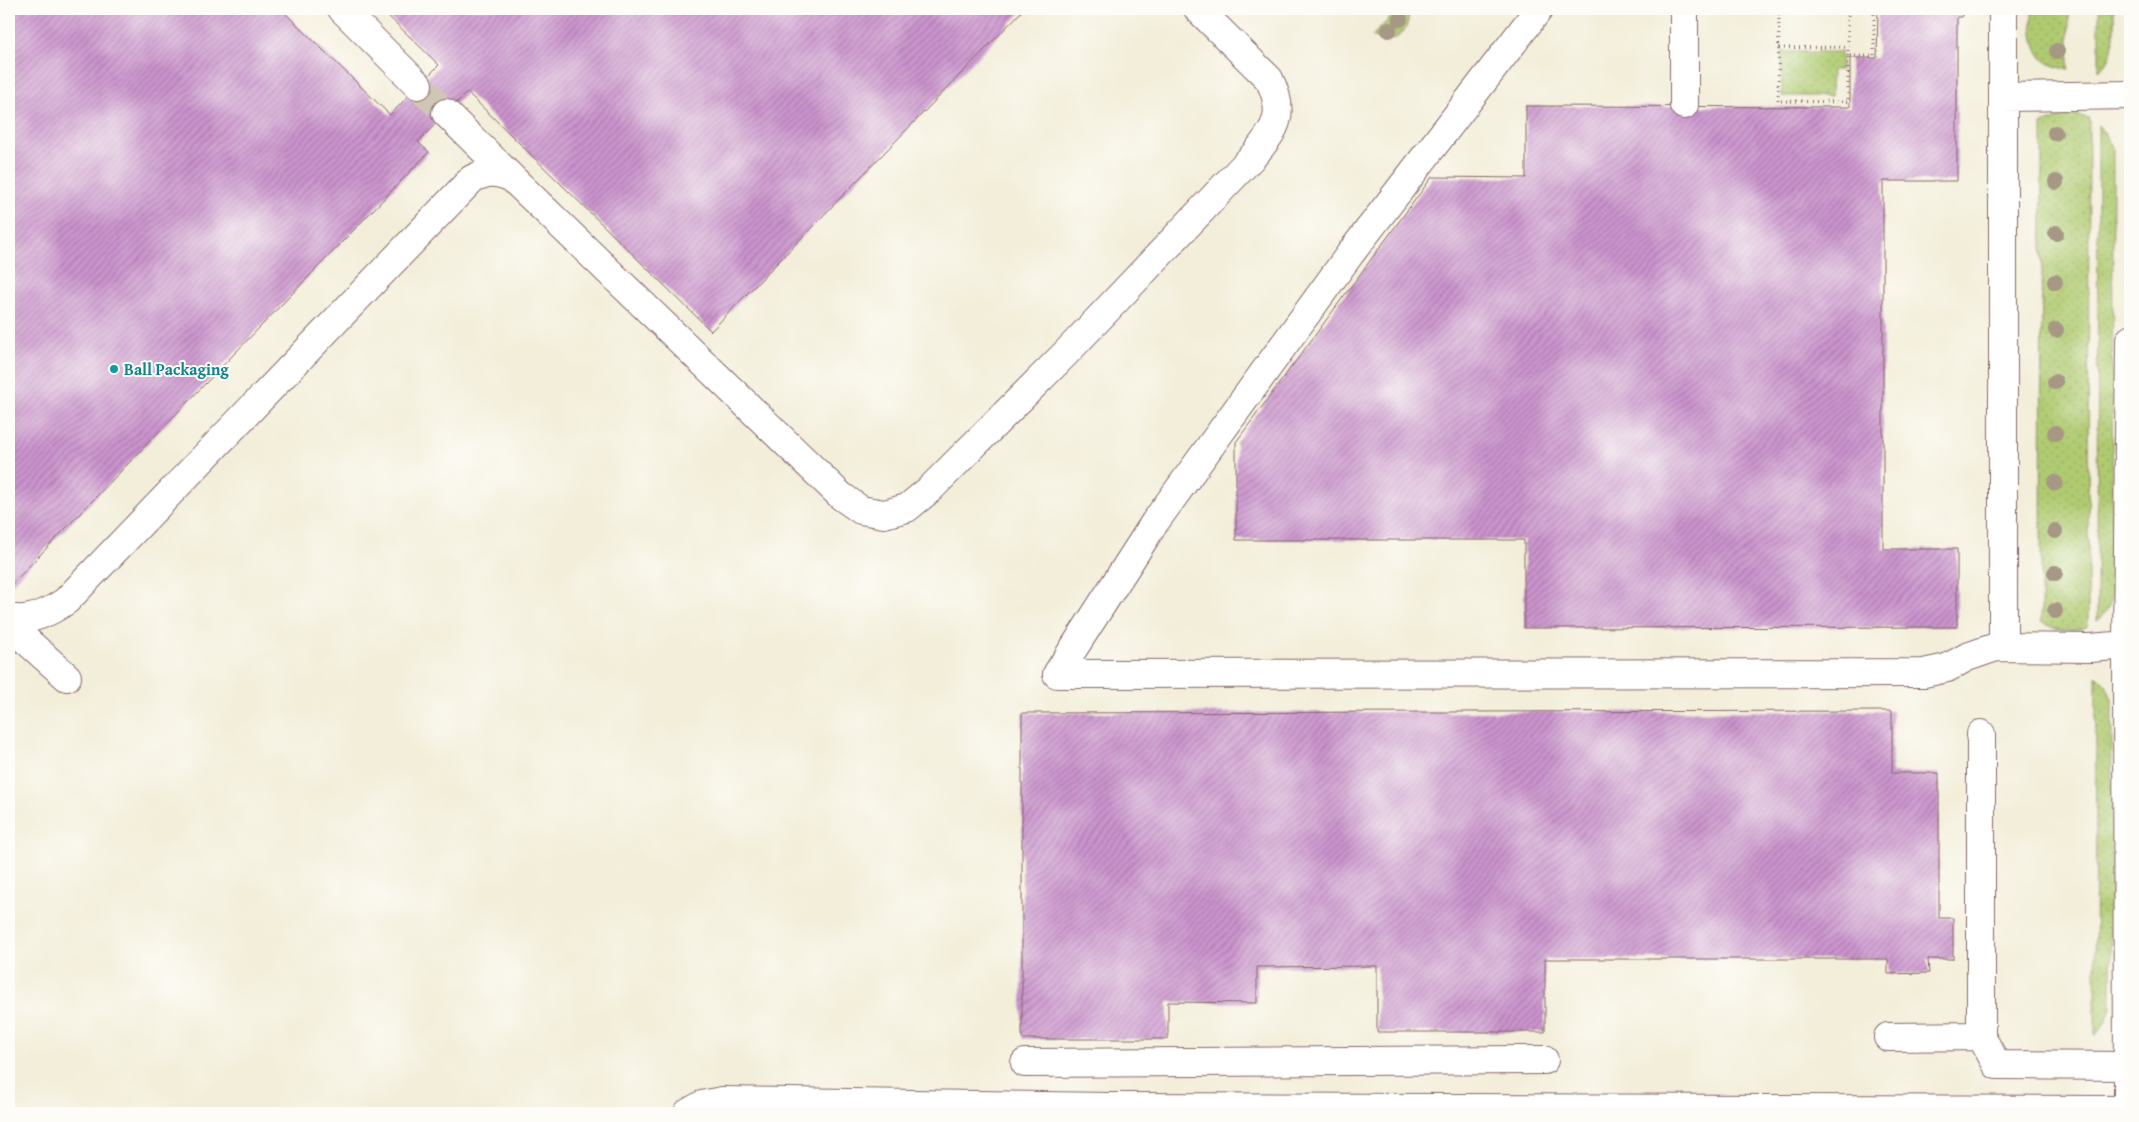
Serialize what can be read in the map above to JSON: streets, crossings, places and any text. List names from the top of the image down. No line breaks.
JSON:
{"places":["Ball Packaging"]}
